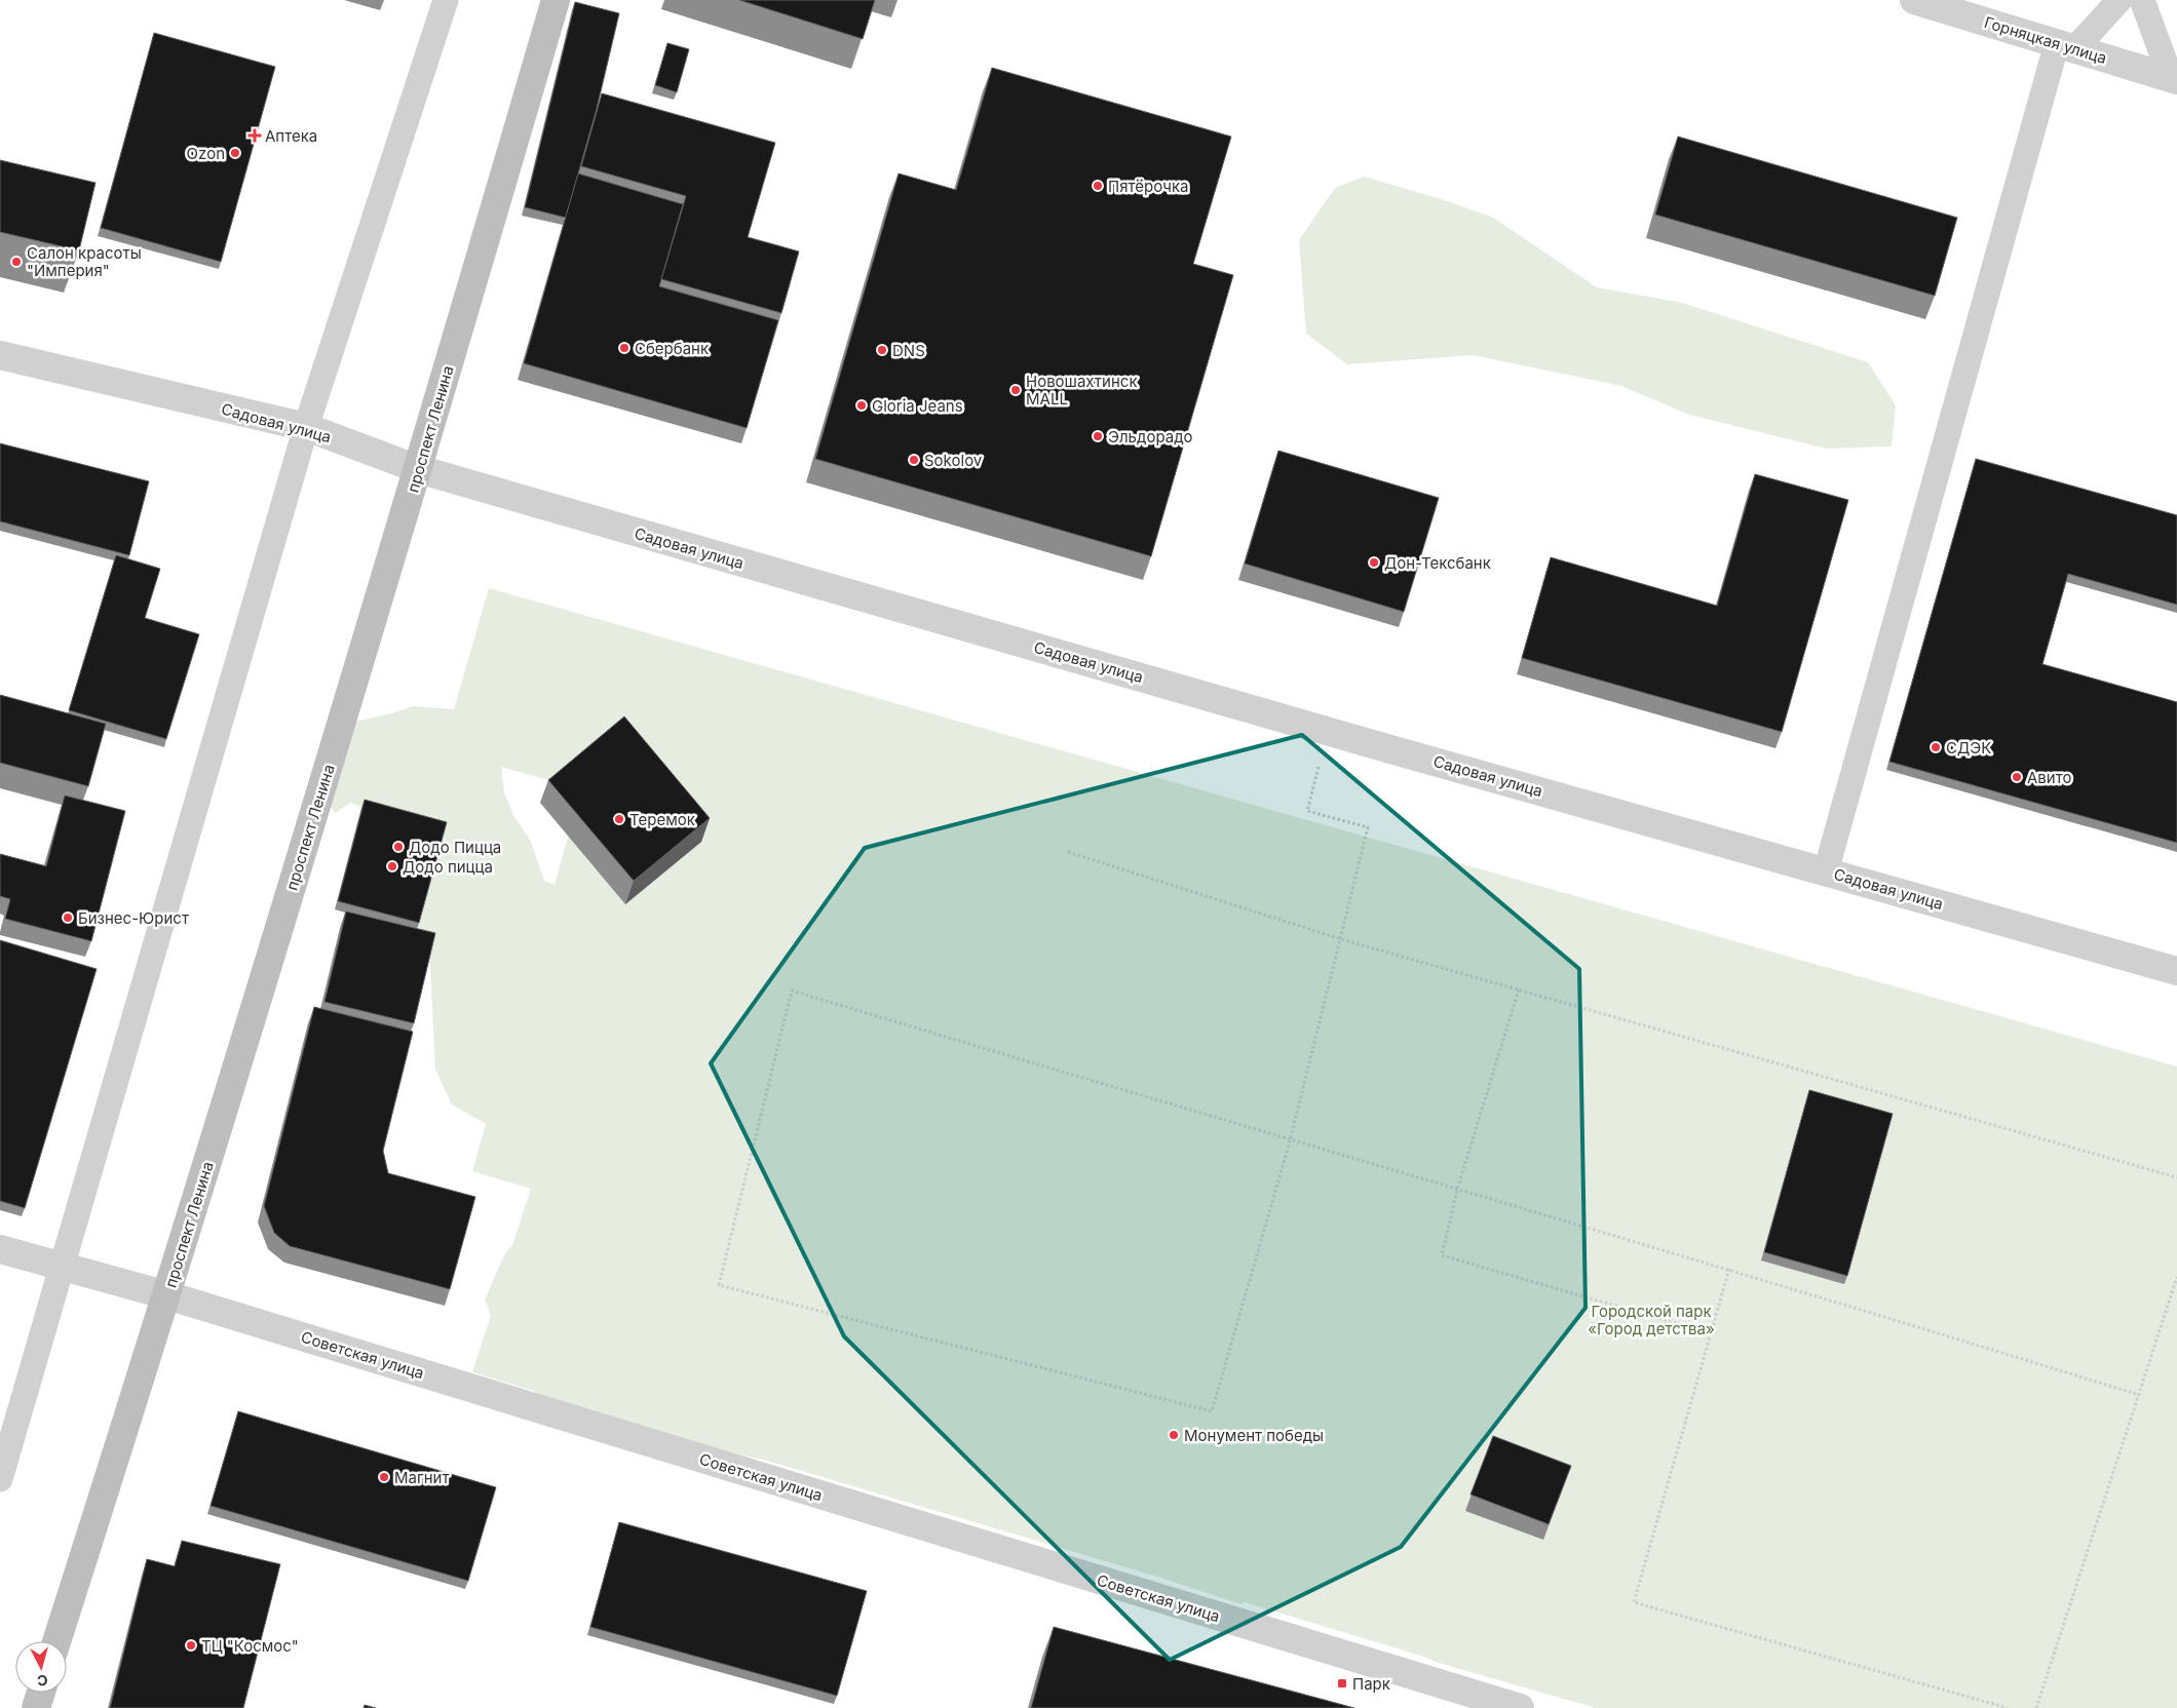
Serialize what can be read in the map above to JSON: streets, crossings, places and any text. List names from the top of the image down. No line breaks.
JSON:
{"streets":{"main road":["проспект Ленина"],"street":["Горняцкая улица","Садовая улица","Советская улица"]},"crossings":[["Садовая улица","проспект Ленина"],["проспект Ленина","Советская улица"]],"parks":["Городской парк «Город детства»"],"places":{"health":["Аптека"],"other":["Ozon","Пятёрочка","Салон красоты \"Империя\"","Сбербанк","DNS","Новошахтинск MALL","Gloria Jeans","Эльдорадо","Sokolov","Дон-Тексбанк","СДЭК","Авито","Теремок","Додо Пицца","Додо пицца","Бизнес-Юрист","Монумент победы","Магнит","ТЦ \"Космос\""],"transit":["Парк"]},"north":"bottom"}
